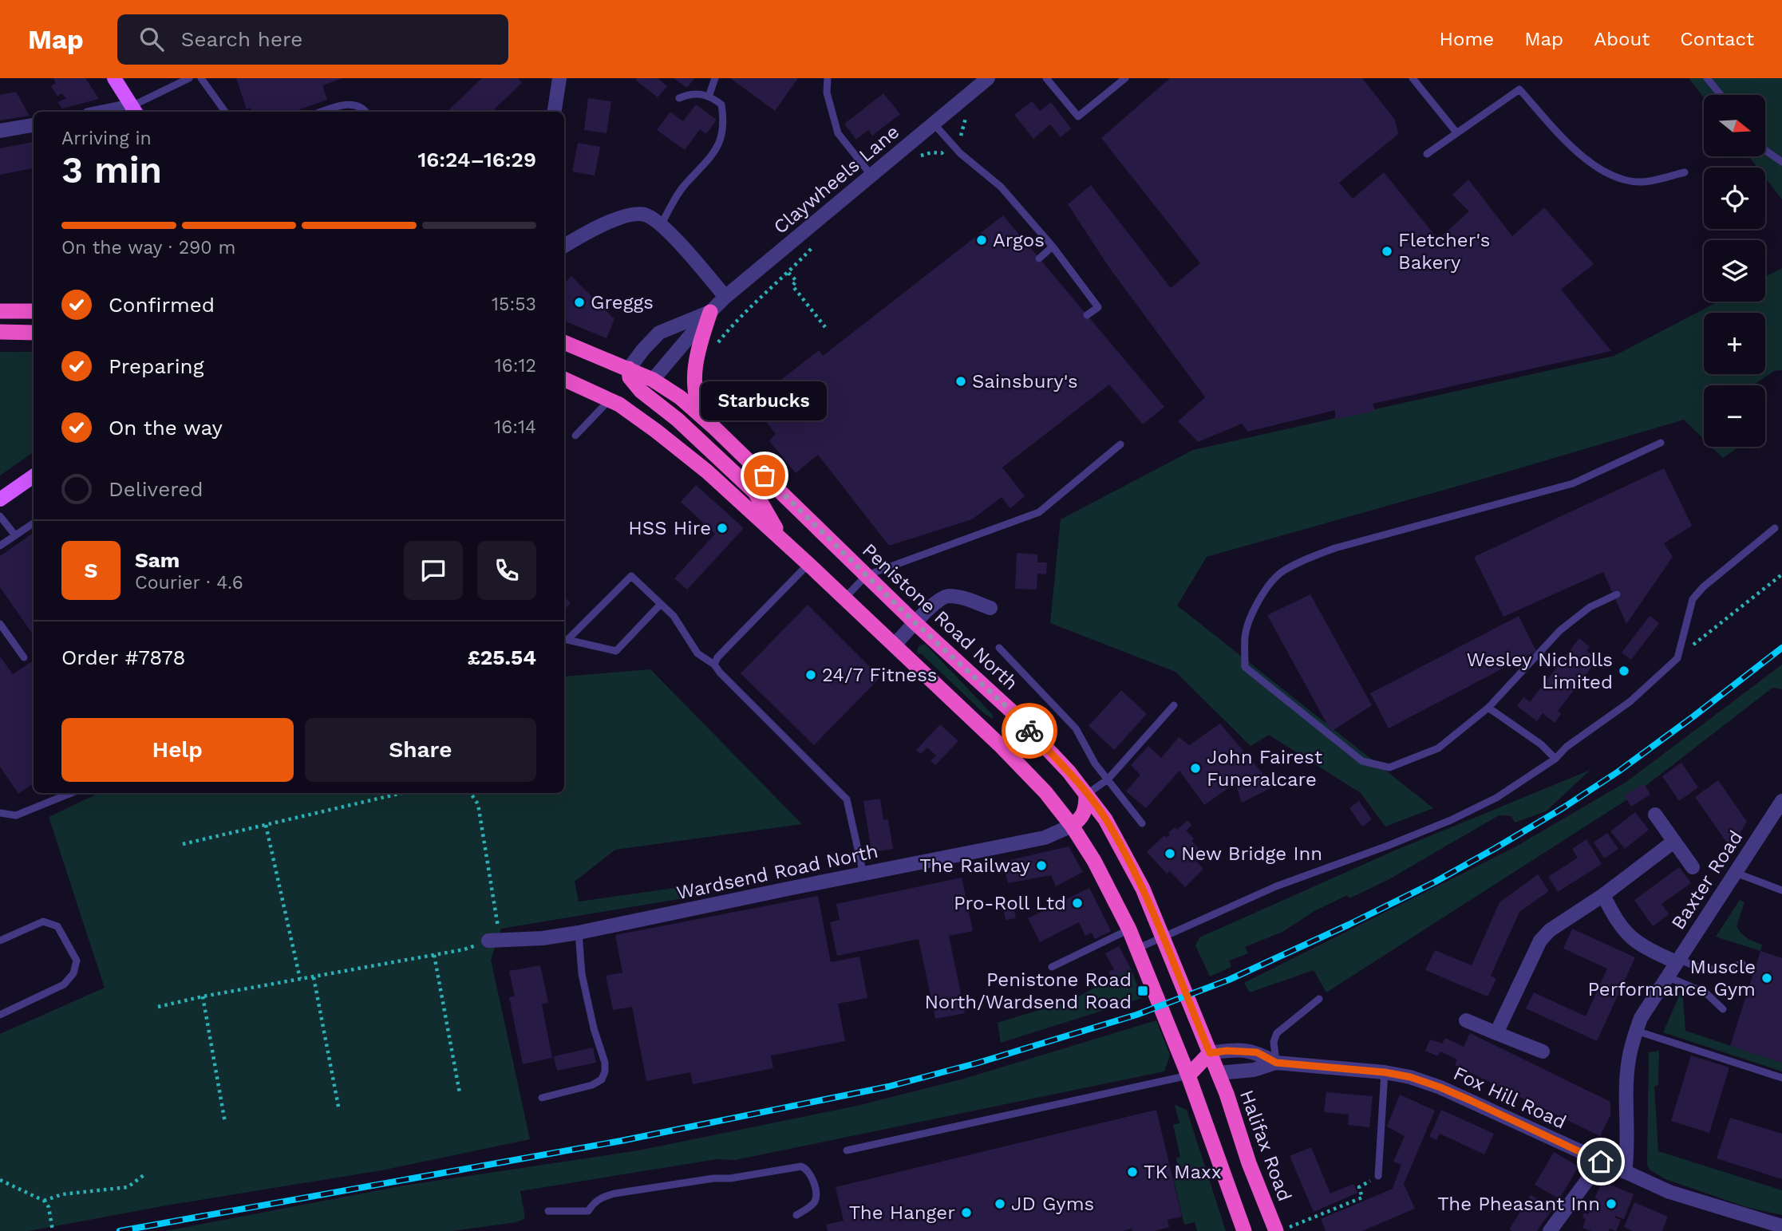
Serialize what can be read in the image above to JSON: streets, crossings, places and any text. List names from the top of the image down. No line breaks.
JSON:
{"streets":{"highway":["Penistone Road North","Halifax Road"],"street":["Claywheels Lane","Wardsend Road North","Baxter Road","Fox Hill Road"]},"crossings":[["Claywheels Lane","Penistone Road North"],["Penistone Road North","Fox Hill Road"],["Penistone Road North","Halifax Road"],["Baxter Road","Fox Hill Road"],["Fox Hill Road","Halifax Road"]],"places":{"other":["Argos","Fletcher's Bakery","Greggs","Sainsbury's","Starbucks","HSS Hire","Wesley Nicholls Limited","24/7 Fitness","John Fairest Funeralcare","New Bridge Inn","The Railway","Pro-Roll Ltd","Muscle Performance Gym","TK Maxx","JD Gyms","The Pheasant Inn","The Hanger"],"transit":["Penistone Road North/Wardsend Road"]},"north":"right","page":{"header":"Map","search":"Search here","nav":["Home","Map","About","Contact"],"map_buttons":["+","−"],"heading":["3 min","Arriving in","16:24–16:29"],"panel":["Sam","Courier · 4.6","Order #7878","£25.54"],"bar":"On the way · 290 m","list":[["Confirmed","15:53"],["Preparing","16:12"],["On the way","16:14"],"Delivered"],"bubble":"Starbucks","round":"S","buttons":["Help","Share"]}}
